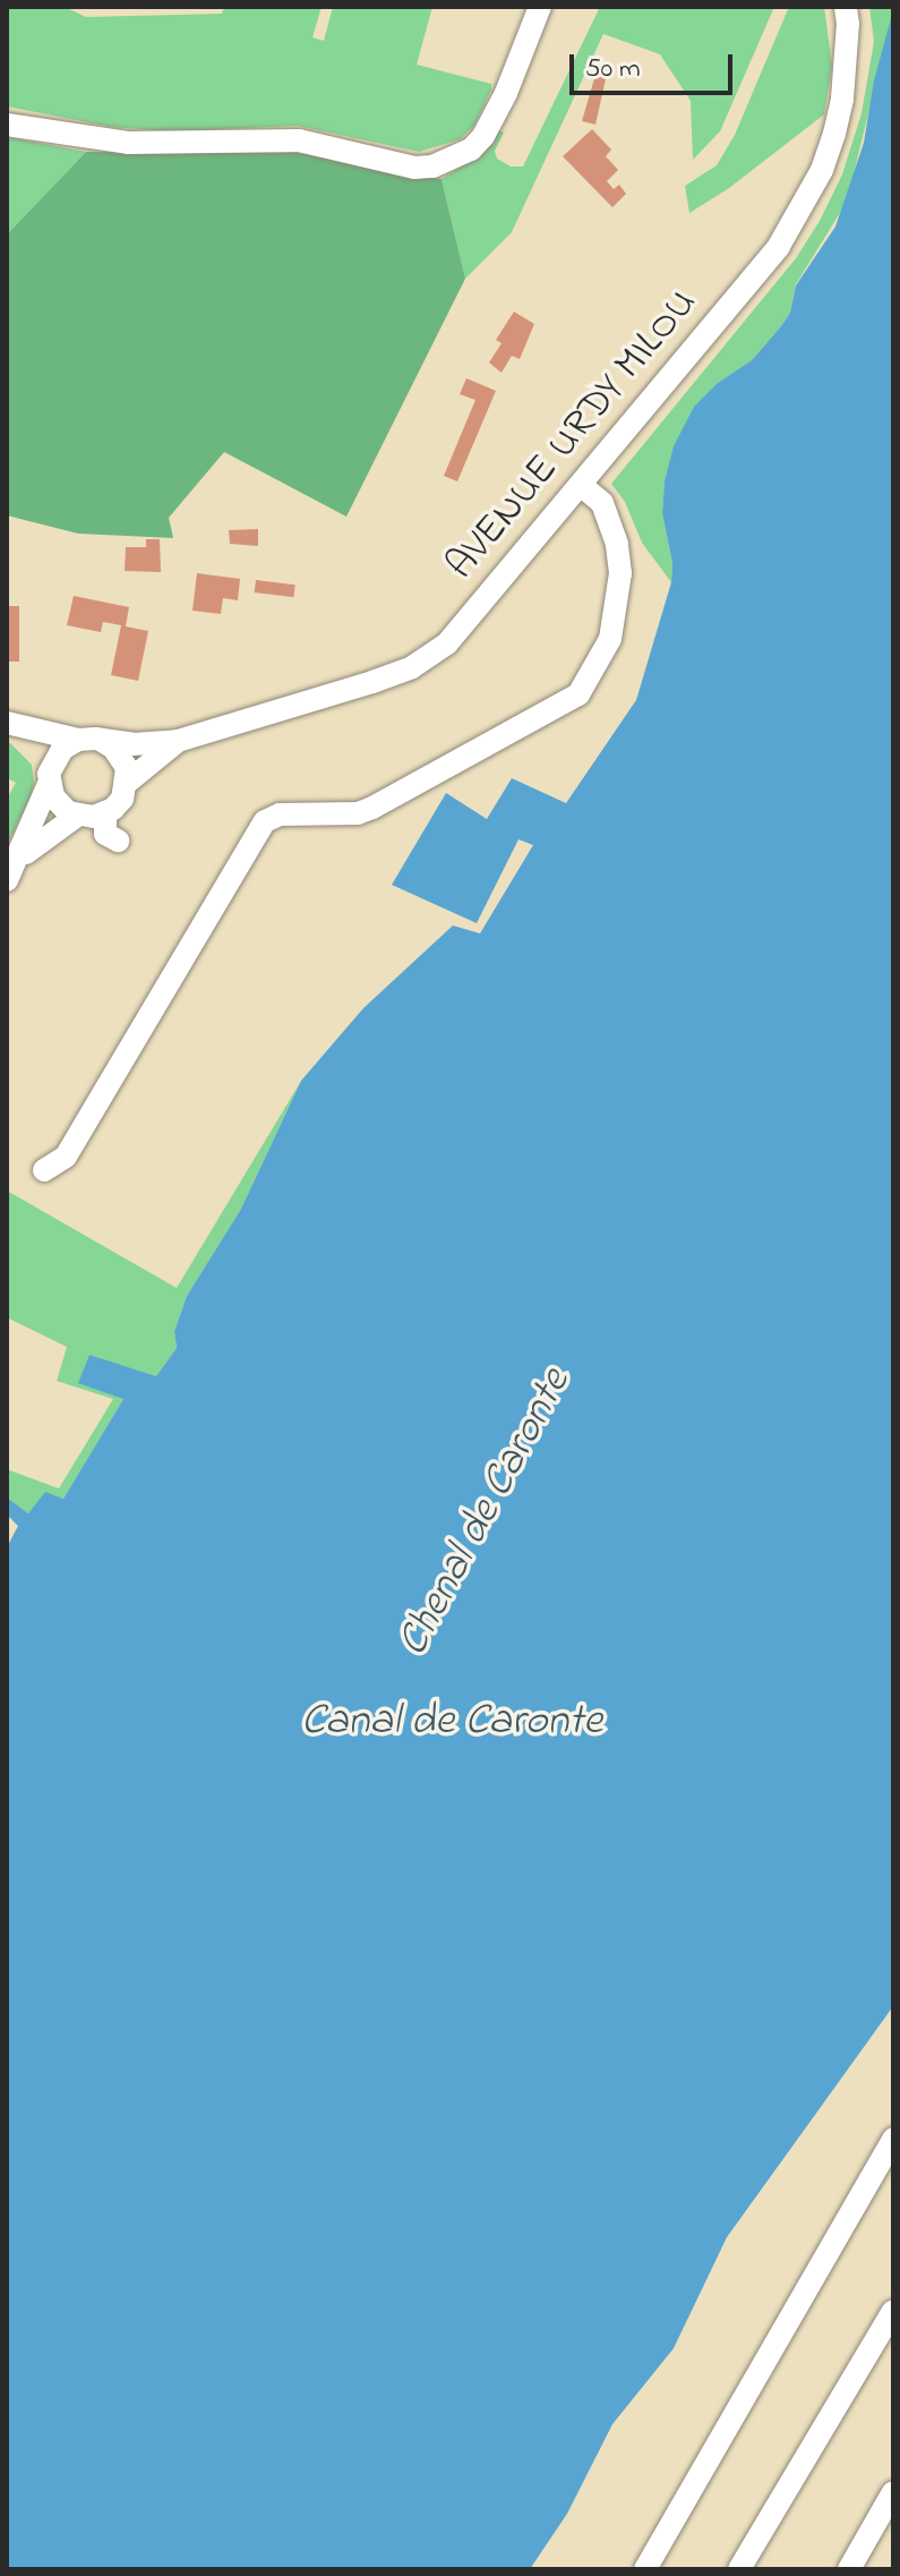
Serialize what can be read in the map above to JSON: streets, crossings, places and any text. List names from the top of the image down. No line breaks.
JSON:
{"streets":{"street":["AVENUE URDY MILOU"]},"water":["Chenal de Caronte","Canal de Caronte"],"scale_bar":"50 m"}
